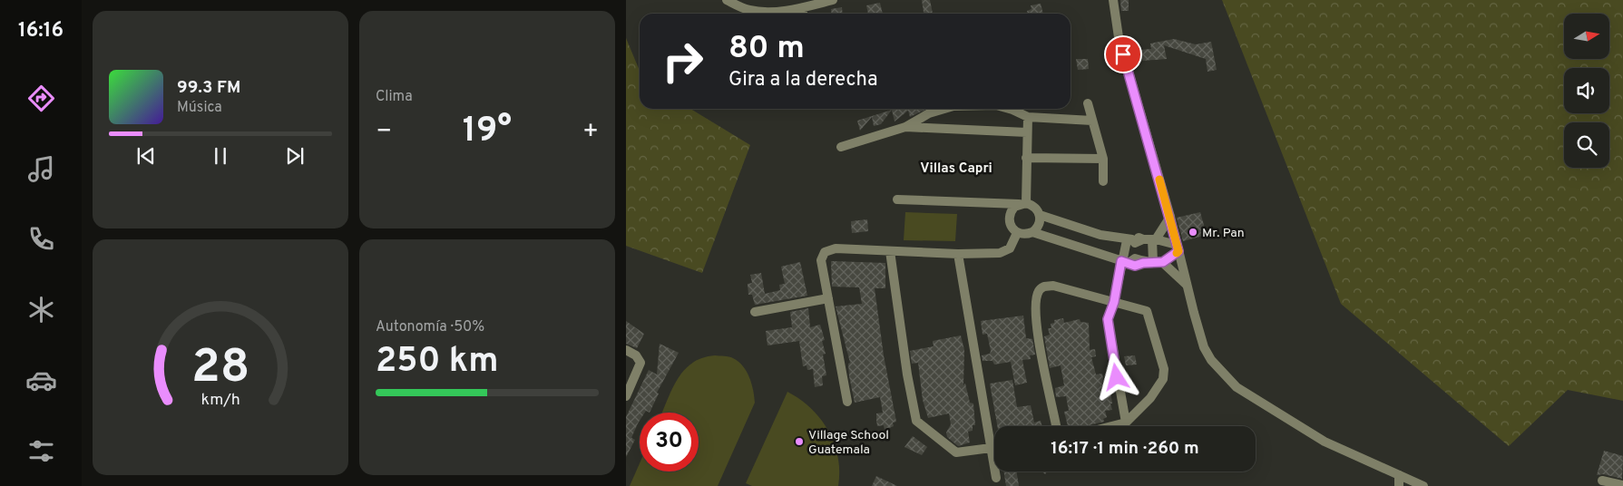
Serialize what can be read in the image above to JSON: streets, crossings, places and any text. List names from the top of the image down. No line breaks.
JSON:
{"districts":["Villas Capri"],"places":["Mr. Pan","Village School Guatemala"],"north":"right","page":{"tabs":"16:16","tile":["Clima",["Autonomía · 50%","250 km"]],"turn":["80 m","Gira a la derecha"],"song":["99.3 FM","Música"],"heat":["−","19°","+"],"limit":"30","trip":"16:17 · 1 min · 260 m","gauge":["28","km/h"]}}
